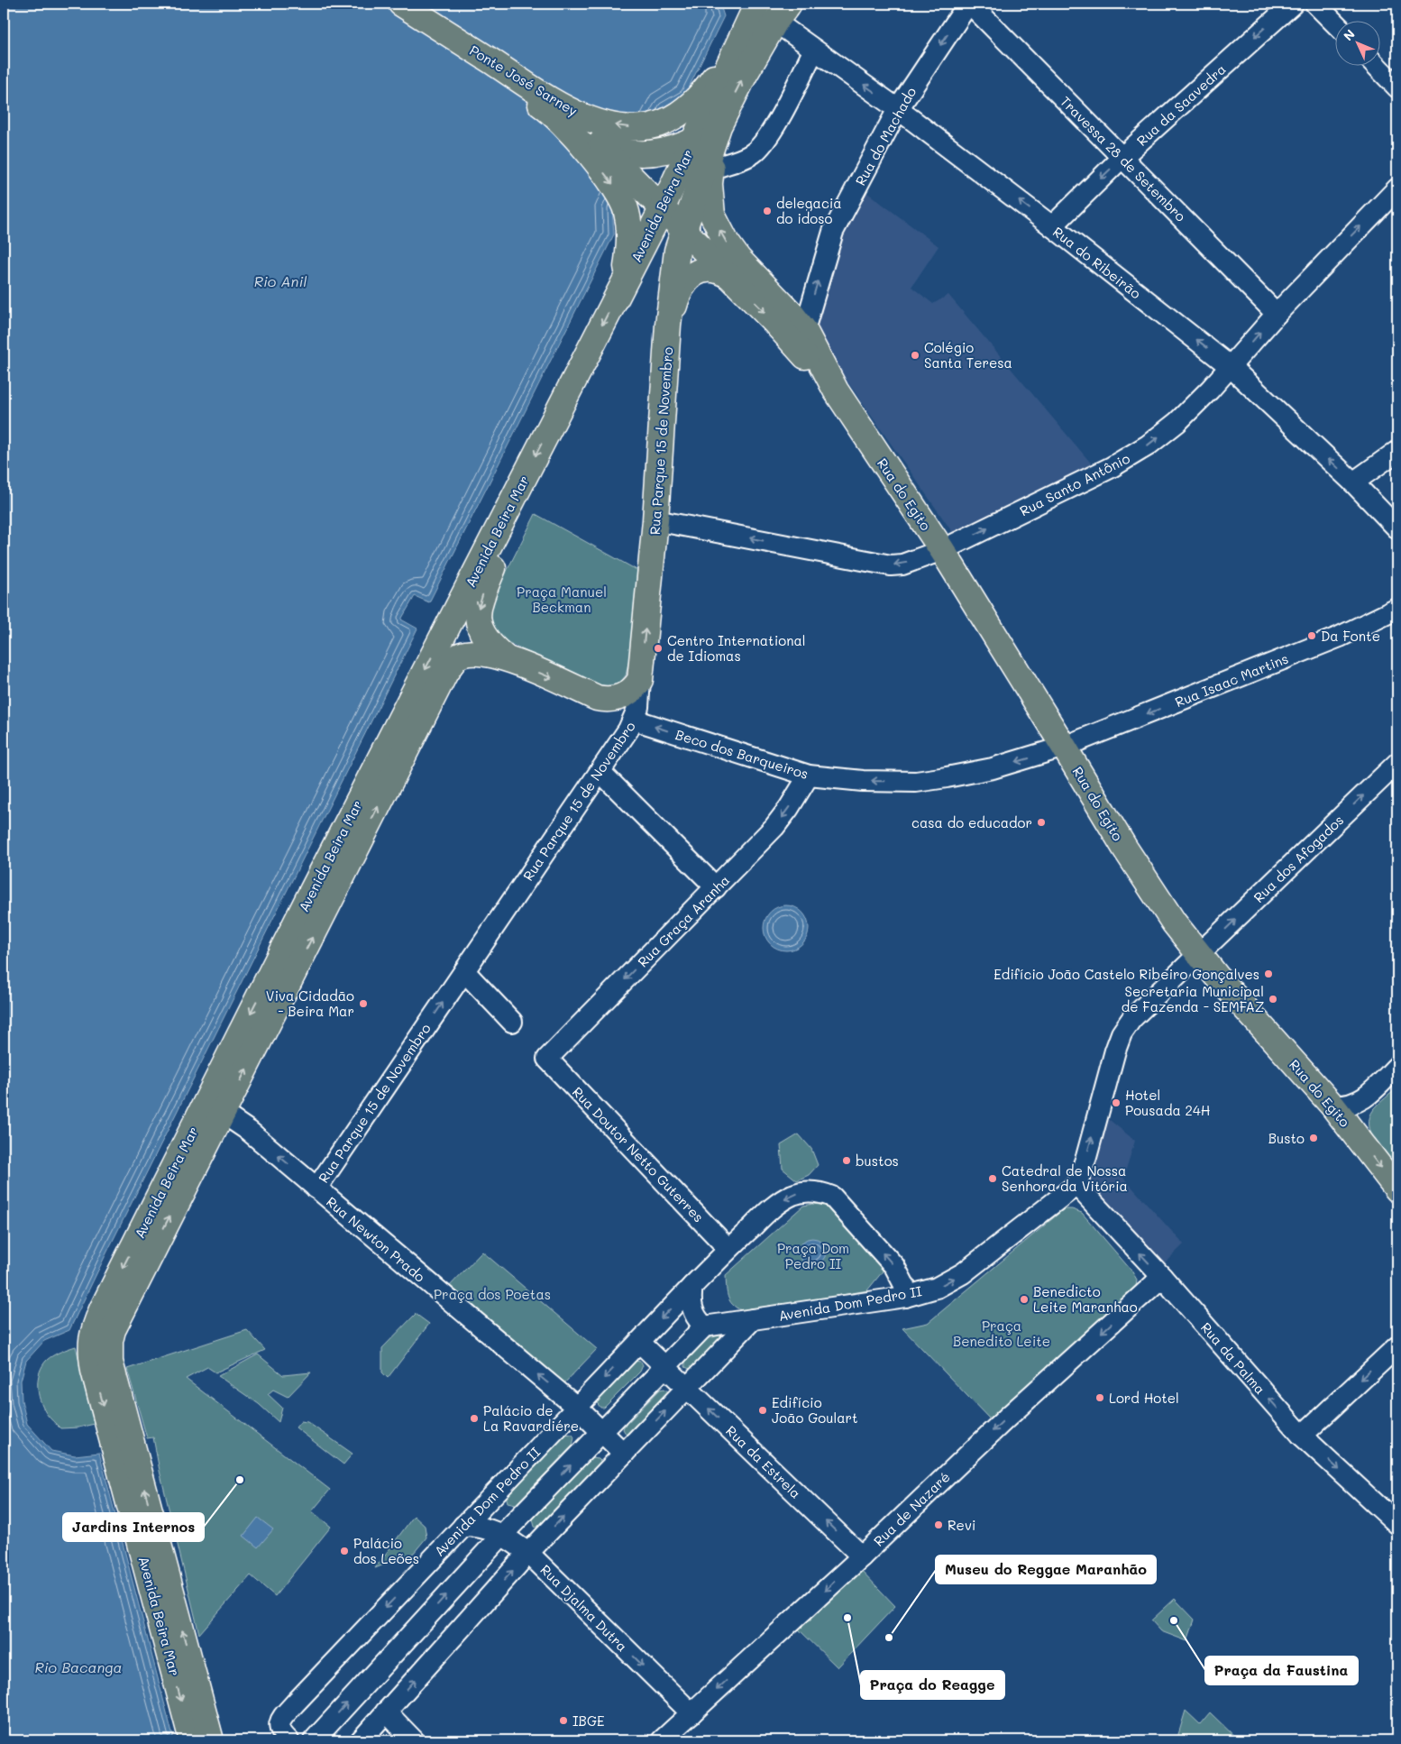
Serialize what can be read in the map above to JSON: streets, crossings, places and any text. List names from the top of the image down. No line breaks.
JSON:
{"streets":{"main road":["Ponte José Sarney","Avenida Beira Mar","Rua Parque 15 de Novembro","Rua do Egito"],"street":["Rua da Saavedra","Rua do Machado","Travessa 28 de Setembro","Rua do Ribeirão","Rua Santo Antônio","Rua Isaac Martins","Beco dos Barqueiros","Rua dos Afogados","Rua Graça Aranha","Rua Doutor Netto Guterres","Rua Newton Prado","Avenida Dom Pedro II","Rua da Palma","Rua da Estrela","Rua de Nazaré","Rua Djalma Dutra"]},"crossings":[["Ponte José Sarney","Avenida Beira Mar"],["Rua da Saavedra","Travessa 28 de Setembro"],["Rua da Saavedra","Rua do Ribeirão"],["Rua do Machado","Travessa 28 de Setembro"],["Rua do Machado","Rua do Ribeirão"],["Rua do Machado","Rua do Egito"],["Travessa 28 de Setembro","Rua Santo Antônio"],["Avenida Beira Mar","Rua do Egito"],["Avenida Beira Mar","Rua Newton Prado"],["Rua do Ribeirão","Rua Santo Antônio"],["Rua Parque 15 de Novembro","Rua Santo Antônio"],["Rua Parque 15 de Novembro","Beco dos Barqueiros"],["Rua Parque 15 de Novembro","Rua Newton Prado"],["Rua Santo Antônio","Rua do Egito"],["Rua do Egito","Rua Isaac Martins"],["Rua do Egito","Beco dos Barqueiros"],["Rua do Egito","Rua dos Afogados"],["Rua Isaac Martins","Beco dos Barqueiros"],["Beco dos Barqueiros","Rua Graça Aranha"],["Rua Graça Aranha","Rua Doutor Netto Guterres"],["Rua Newton Prado","Avenida Dom Pedro II"],["Avenida Dom Pedro II","Rua da Palma"],["Avenida Dom Pedro II","Rua da Estrela"],["Avenida Dom Pedro II","Rua Djalma Dutra"],["Rua da Palma","Rua de Nazaré"],["Rua da Estrela","Rua de Nazaré"],["Rua de Nazaré","Rua Djalma Dutra"]],"one_way":["Rua da Saavedra","Rua do Ribeirão","Rua Parque 15 de Novembro","Rua Isaac Martins","Beco dos Barqueiros","Rua dos Afogados","Rua Graça Aranha","Rua Newton Prado","Rua da Estrela","Rua de Nazaré","Rua Djalma Dutra"],"water":["Rio Anil","Rio Bacanga"],"parks":["Praça Manuel Beckman","Praça Dom Pedro II","Praça dos Poetas","Praça Benedito Leite"],"places":["delegacia do idoso","Colégio Santa Teresa","Da Fonte","Centro International de Idiomas","casa do educador","Edifício João Castelo Ribeiro Gonçalves","Secretaria Municipal de Fazenda - SEMFAZ","Viva Cidadão - Beira Mar","Hotel Pousada 24H","Busto","bustos","Catedral de Nossa Senhora da Vitória","Benedicto Leite Maranhao","Lord Hotel","Edifício João Goulart","Palácio de La Ravardiére","Jardins Internos","Revi","Palácio dos Leões","Praça do Reagge","Praça da Faustina","Museu do Reggae Maranhão","IBGE"],"north":"top left"}
